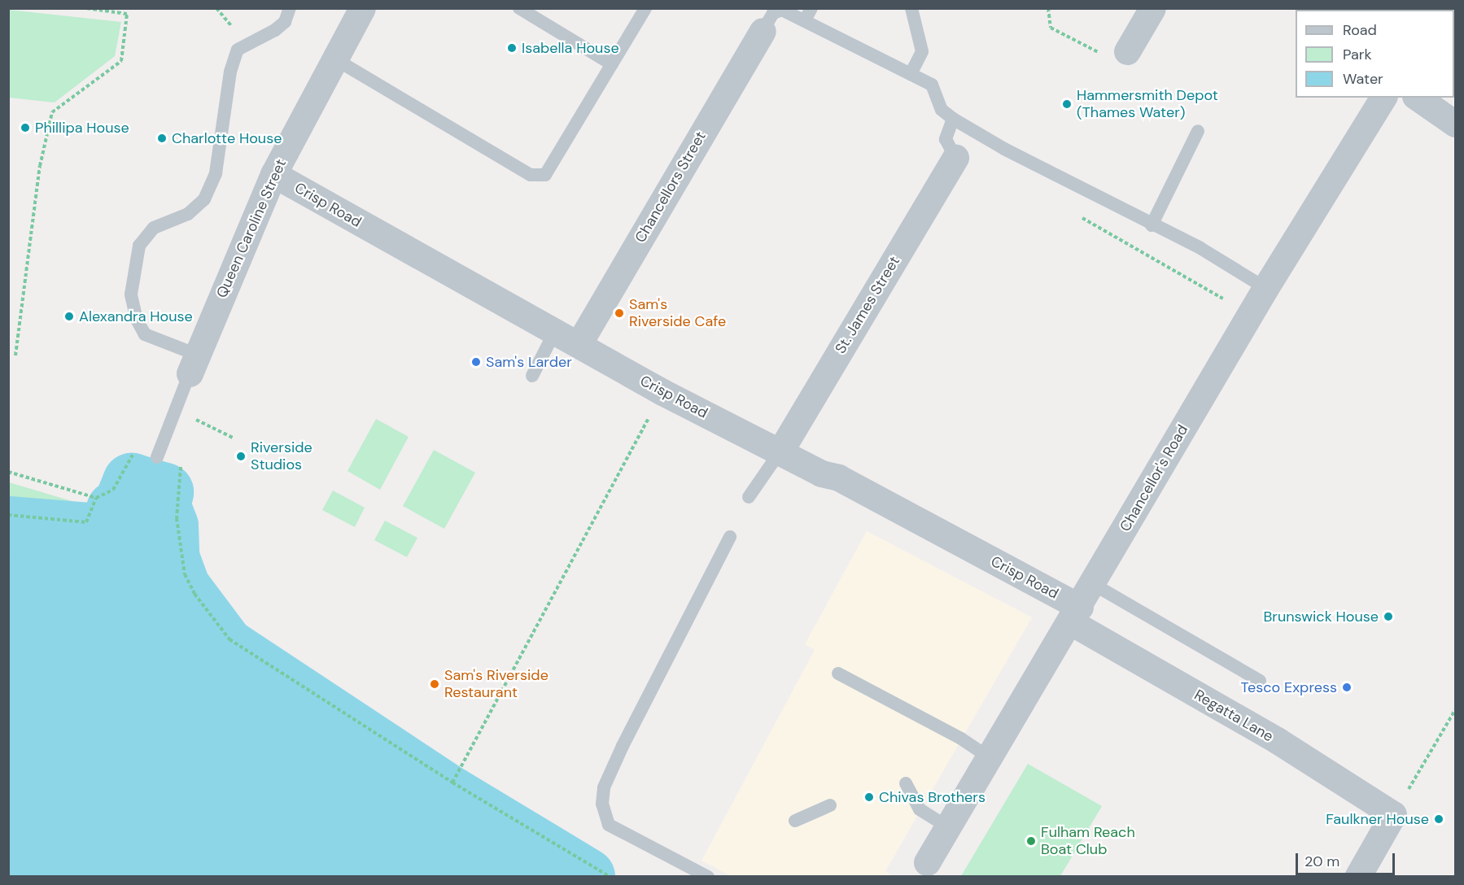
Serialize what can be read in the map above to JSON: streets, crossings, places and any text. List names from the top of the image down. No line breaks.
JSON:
{"streets":{"street":["Chancellors Street","Crisp Road","Queen Caroline Street","St. James Street","Chancellor's Road","Regatta Lane"]},"crossings":[["Chancellors Street","Crisp Road"],["Crisp Road","Queen Caroline Street"],["Crisp Road","St. James Street"],["Crisp Road","Chancellor's Road"],["Crisp Road","Regatta Lane"],["Chancellor's Road","Regatta Lane"]],"places":["Isabella House","Hammersmith Depot (Thames Water)","Phillipa House","Charlotte House","Sam's Riverside Cafe","Alexandra House","Sam's Larder","Riverside Studios","Brunswick House","Sam's Riverside Restaurant","Tesco Express","Chivas Brothers","Faulkner House","Fulham Reach Boat Club"],"legend":["Road","Park","Water"],"scale_bar":"20 m"}
